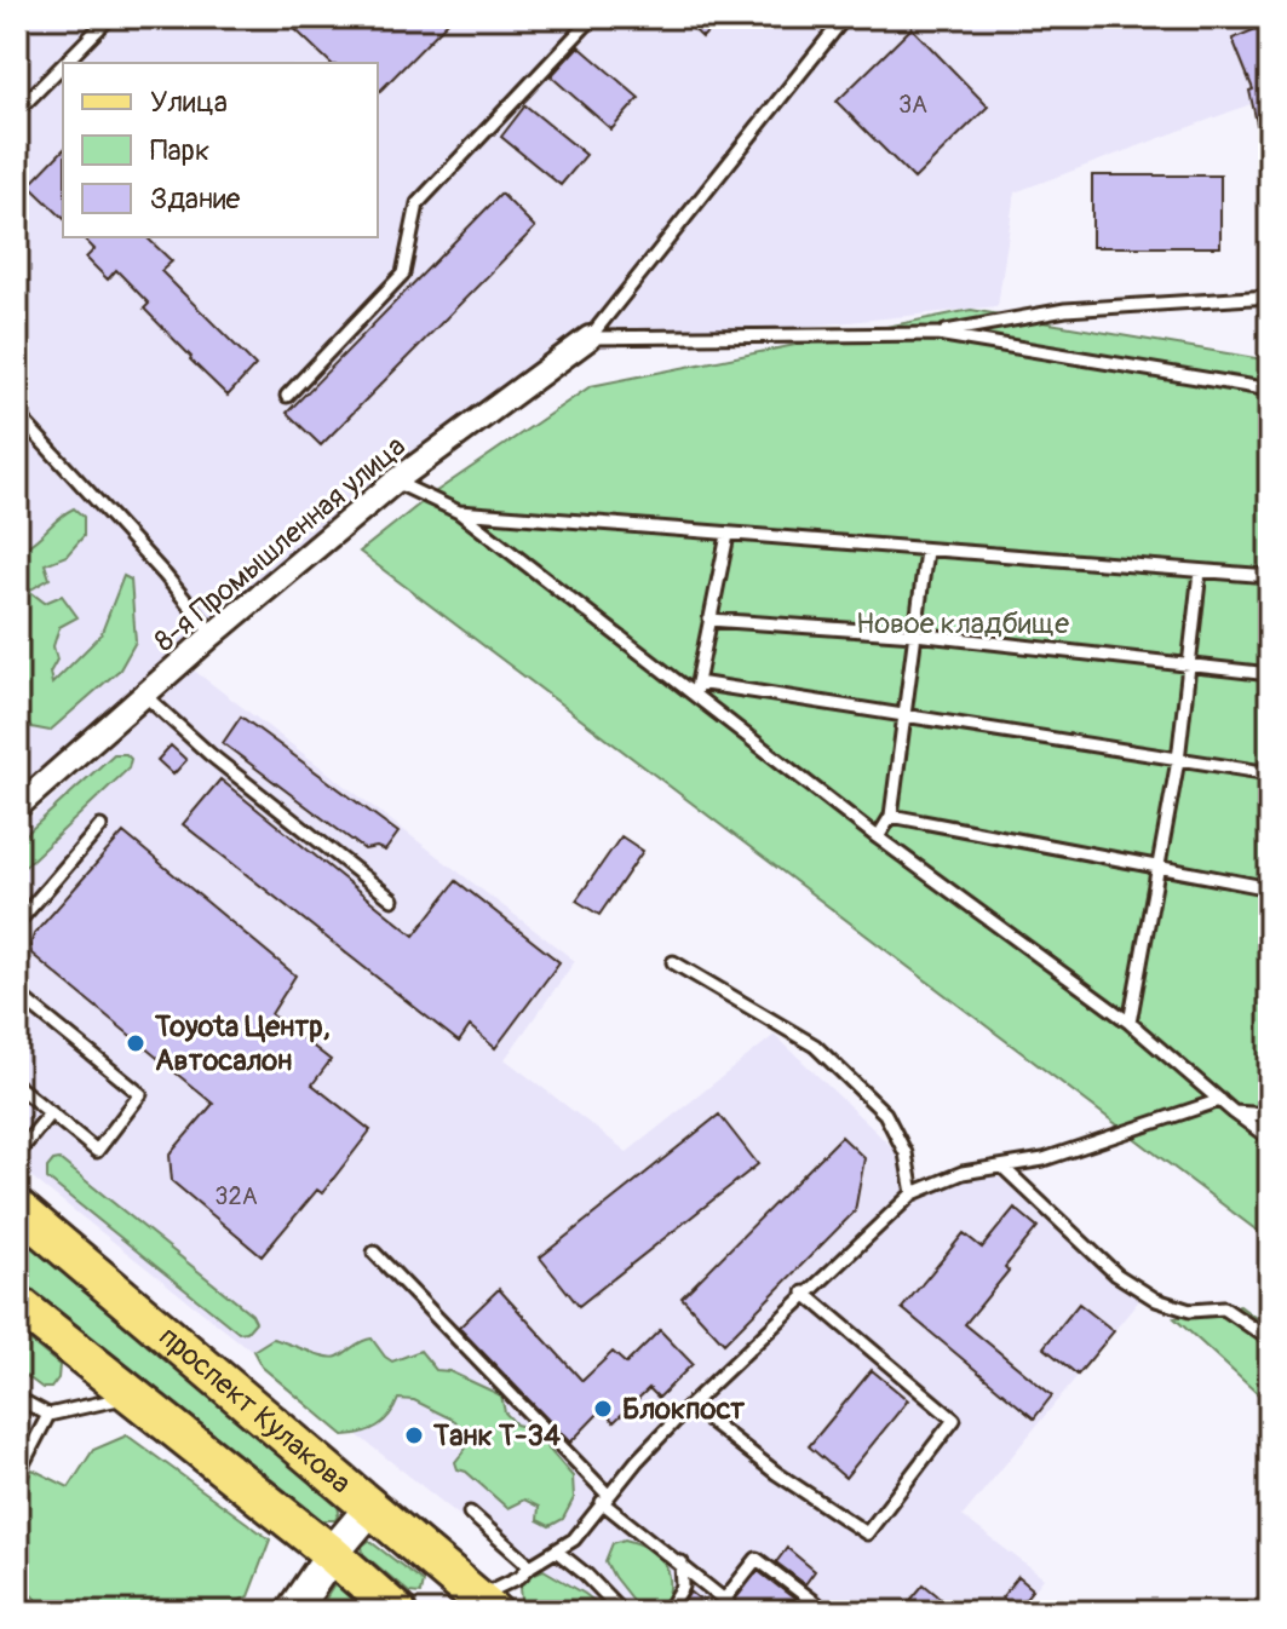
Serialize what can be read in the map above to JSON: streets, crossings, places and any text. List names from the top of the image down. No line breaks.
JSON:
{"streets":{"main road":["проспект Кулакова"],"street":["8-я Промышленная улица"]},"parks":["Новое кладбище"],"places":["Toyota Центр, Автосалон","Блокпост","Танк Т-34"],"house_numbers":["3А","32А"],"legend":["Улица","Парк","Здание"]}
